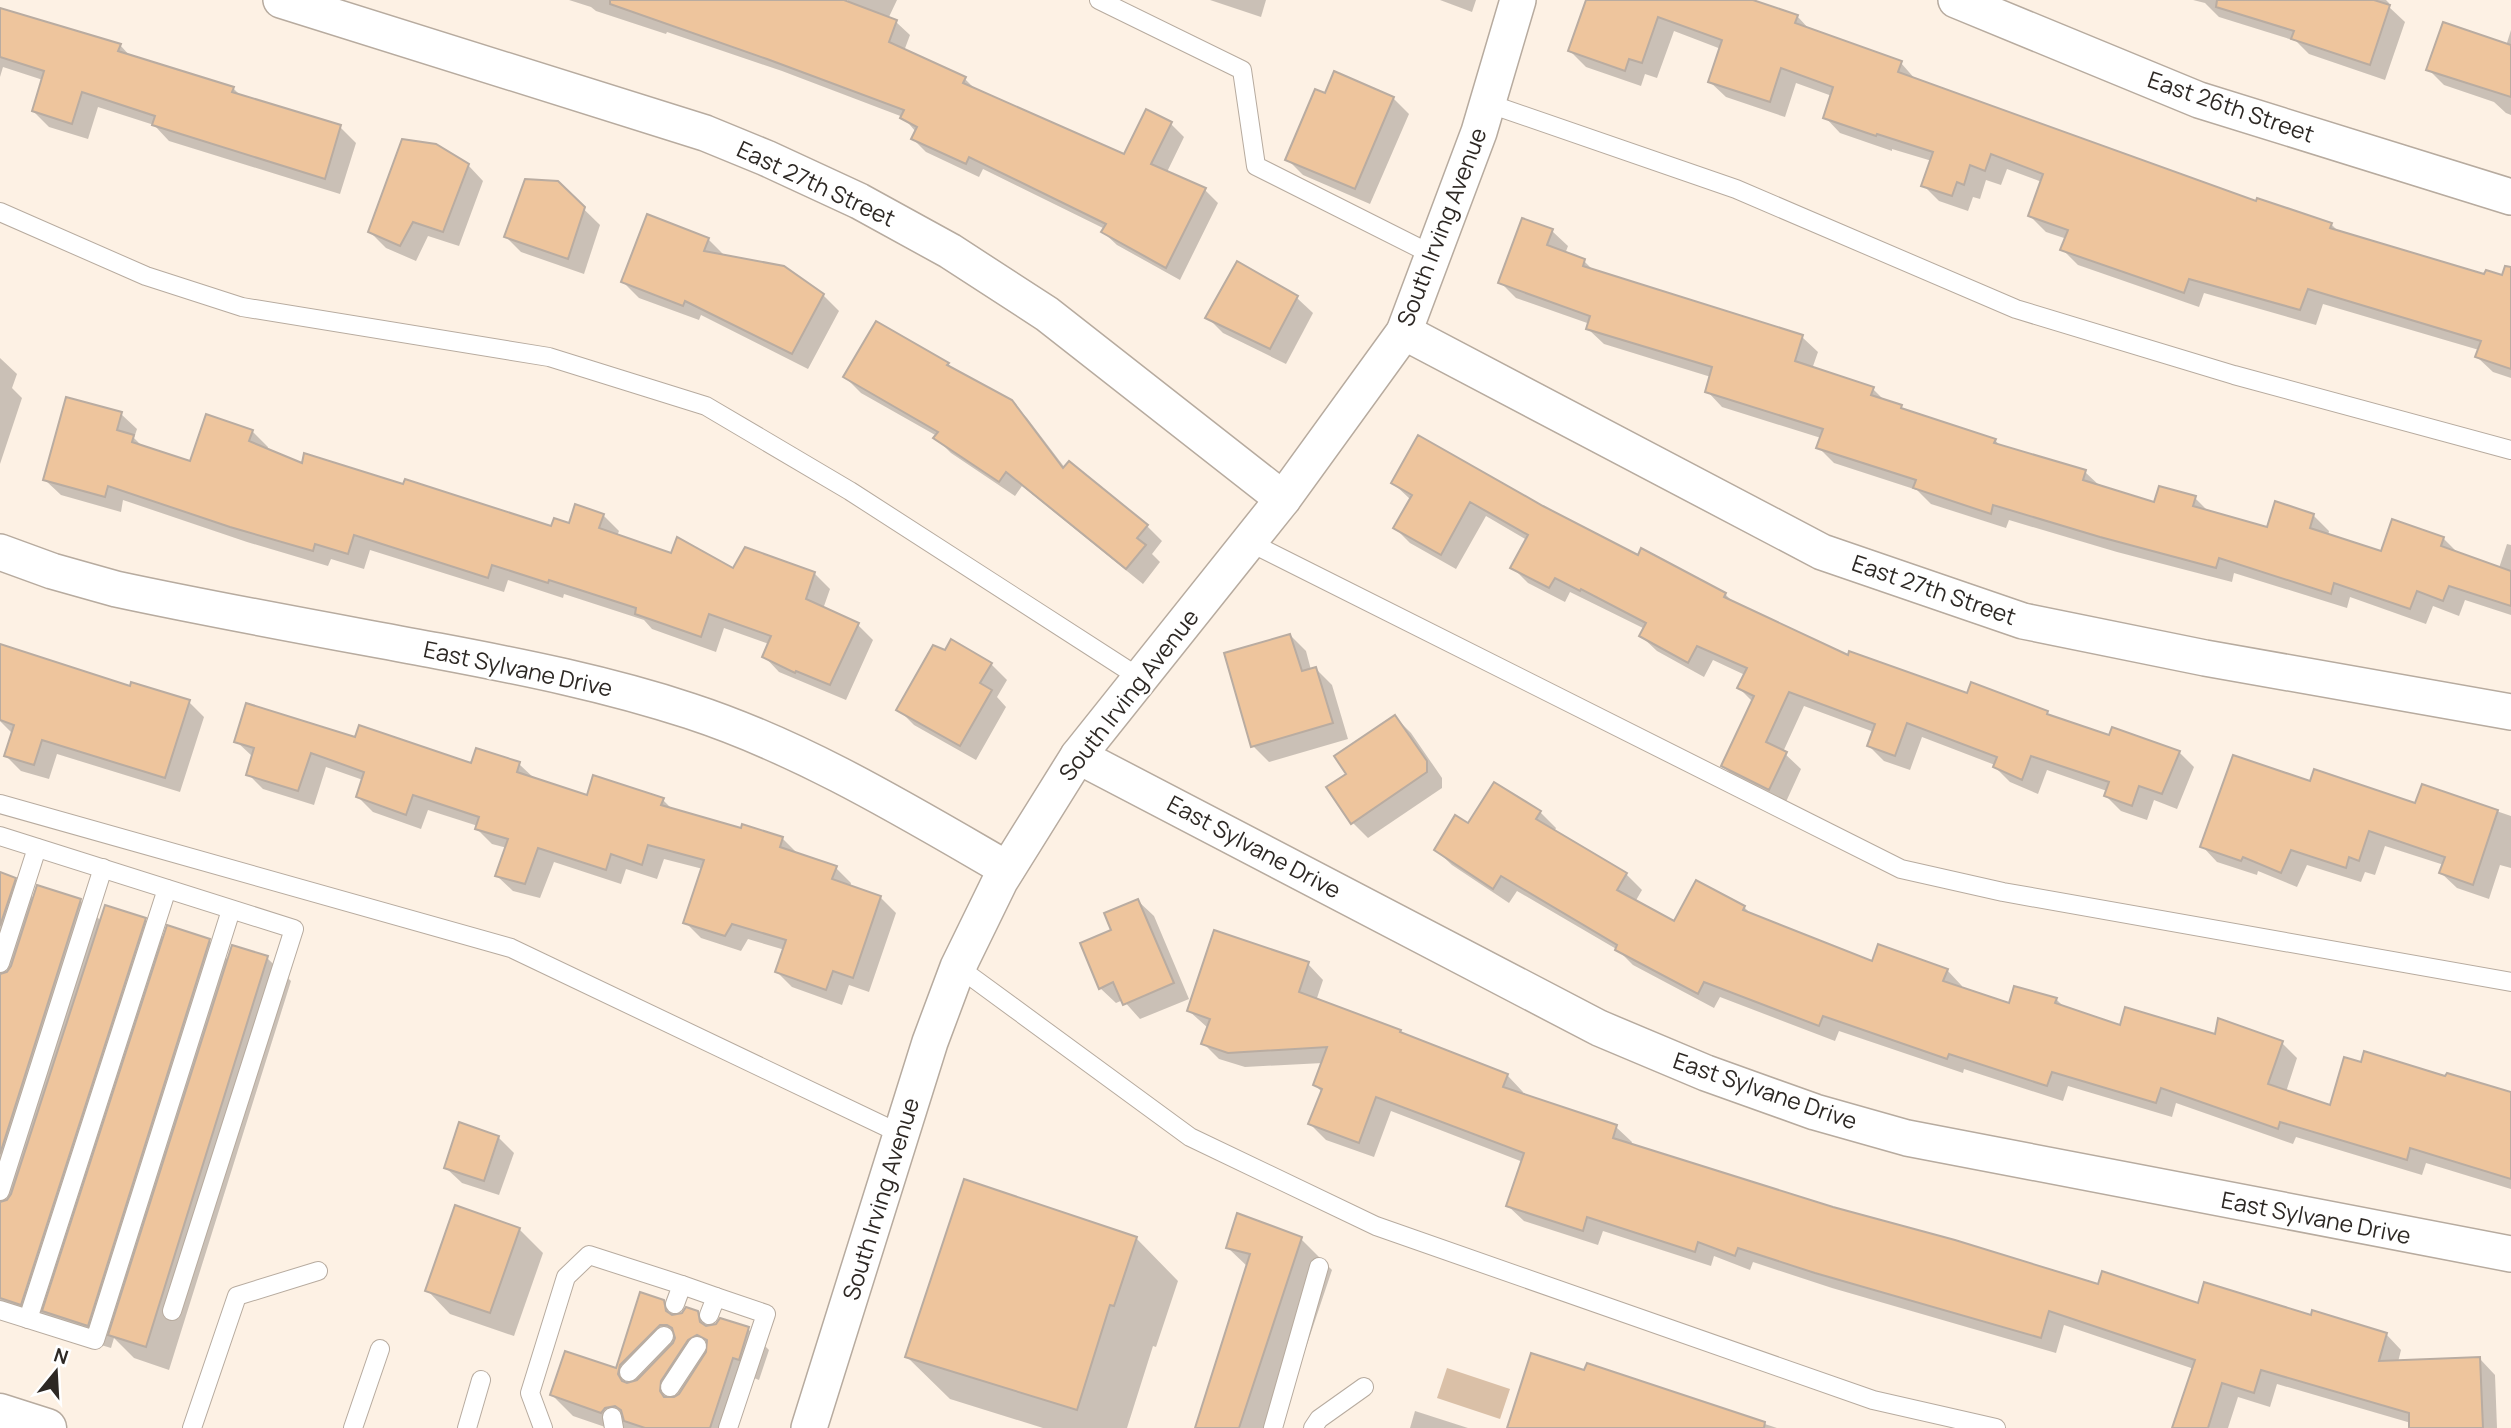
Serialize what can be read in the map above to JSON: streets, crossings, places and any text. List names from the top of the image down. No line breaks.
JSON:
{"streets":{"street":["East 26th Street","East 27th Street","South Irving Avenue","East Sylvane Drive"]},"crossings":[["East 27th Street","South Irving Avenue"],["South Irving Avenue","East Sylvane Drive"]],"north":"top"}
